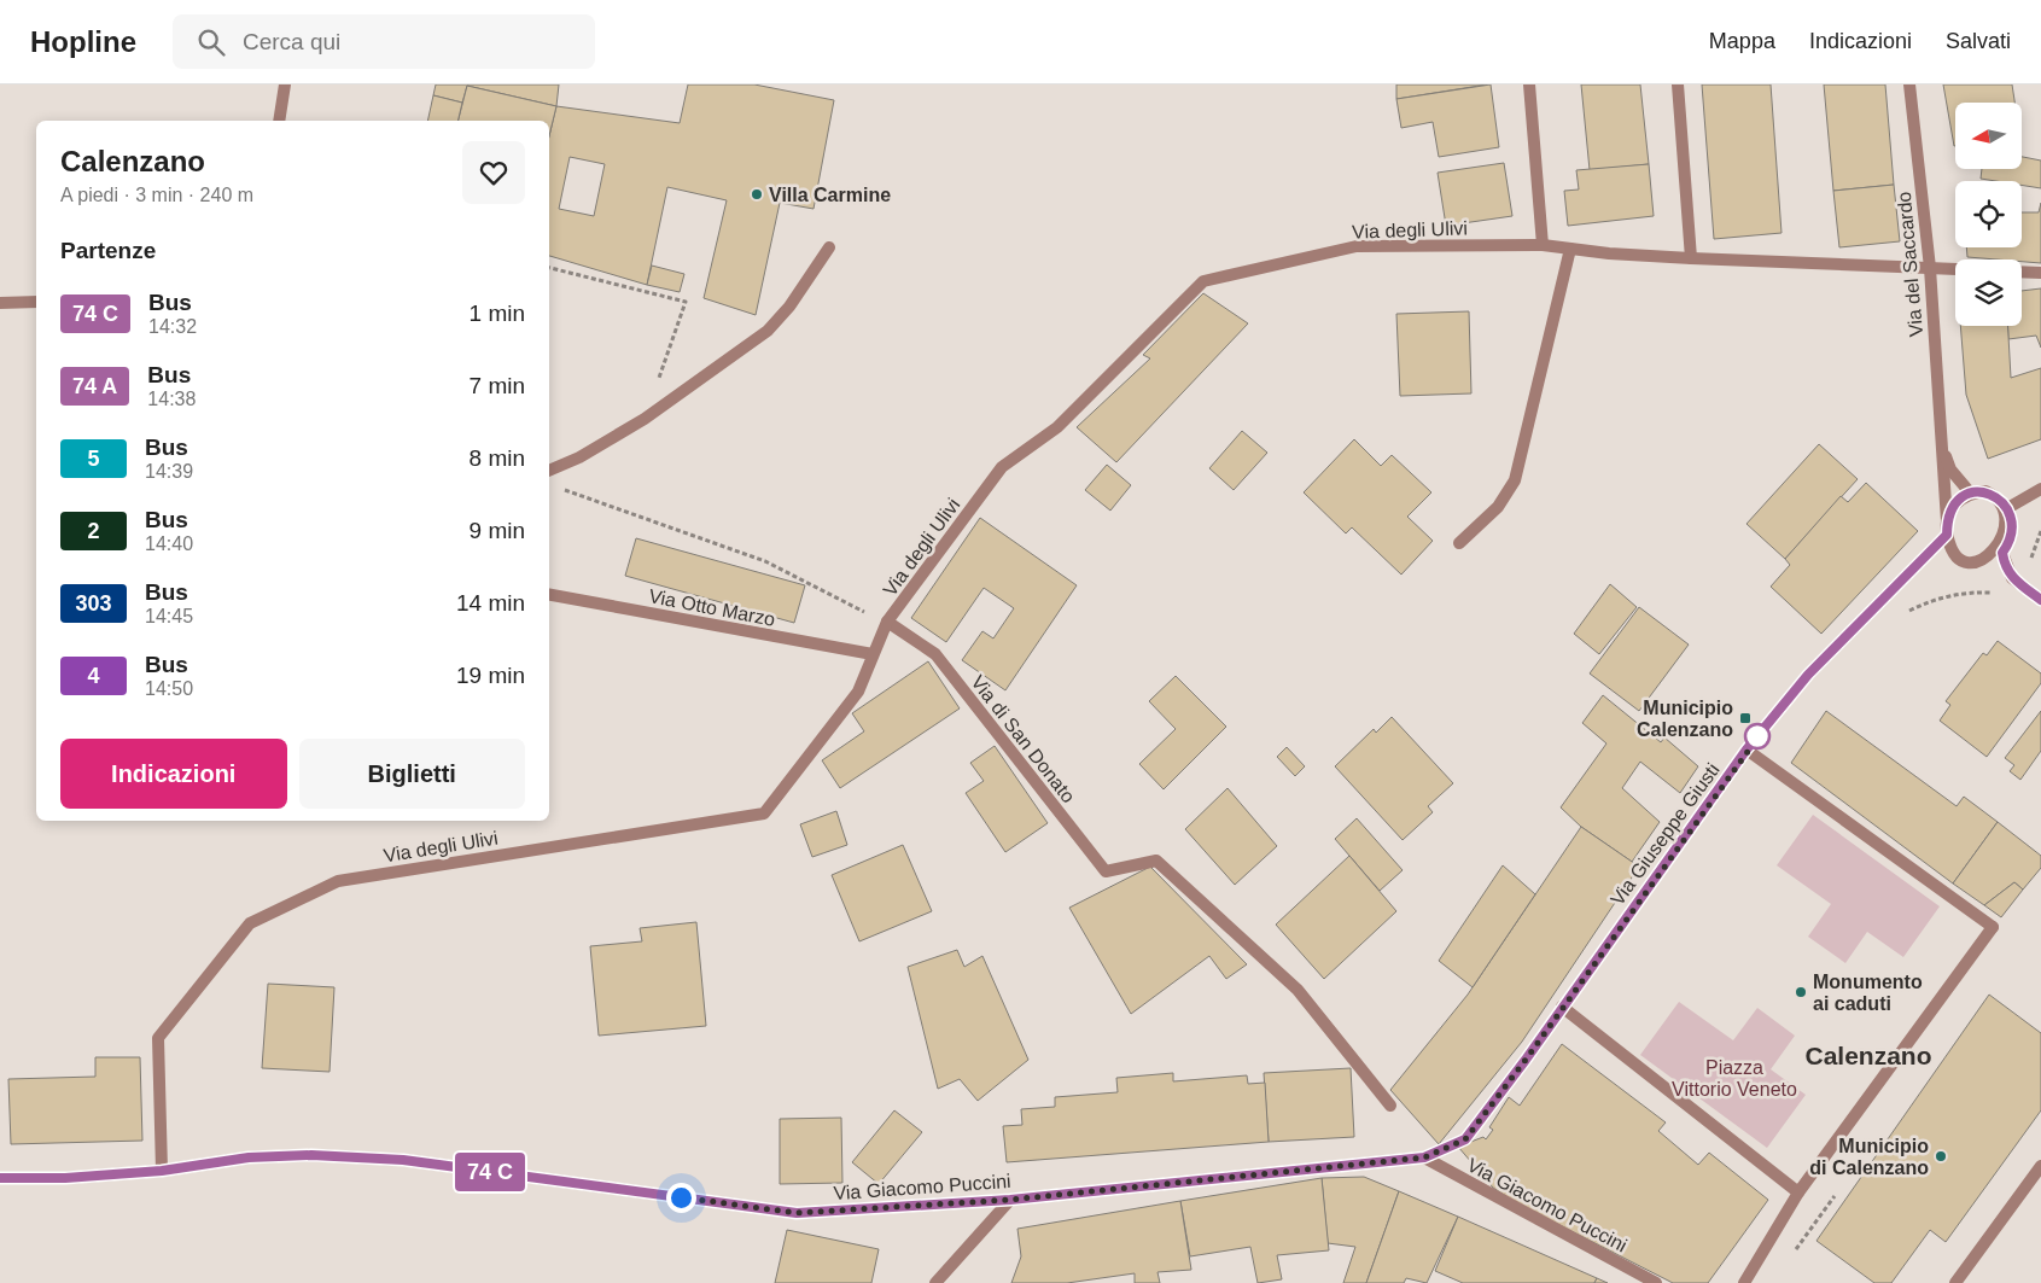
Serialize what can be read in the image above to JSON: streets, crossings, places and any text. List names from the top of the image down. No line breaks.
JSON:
{"streets":{"street":["Via degli Ulivi","Via del Saccardo","Via Otto Marzo","Via di San Donato","Via Giuseppe Giusti","Via Giacomo Puccini"]},"crossings":[["Via degli Ulivi","Via del Saccardo"],["Via degli Ulivi","Via Otto Marzo"],["Via degli Ulivi","Via di San Donato"],["Via degli Ulivi","Via Giacomo Puccini"],["Via del Saccardo","Via Giuseppe Giusti"],["Via Giuseppe Giusti","Via Giacomo Puccini"]],"districts":["Calenzano"],"parks":["Piazza Vittorio Veneto"],"places":{"other":["Villa Carmine","Monumento ai caduti","Municipio di Calenzano"],"transit":["Municipio Calenzano"]},"north":"left","page":{"header":"Hopline","search":"Cerca qui","nav":["Mappa","Indicazioni","Salvati"],"on_map":"74 C","heading":[["Calenzano","A piedi · 3 min · 240 m"],"Partenze"],"list":[{"mark":"74 C","name":"Bus","note":"14:32","value":"1 min"},{"mark":"74 A","name":"Bus","note":"14:38","value":"7 min"},{"mark":"5","name":"Bus","note":"14:39","value":"8 min"},{"mark":"2","name":"Bus","note":"14:40","value":"9 min"},{"mark":"303","name":"Bus","note":"14:45","value":"14 min"},{"mark":"4","name":"Bus","note":"14:50","value":"19 min"}],"buttons":["Indicazioni","Biglietti"]}}
